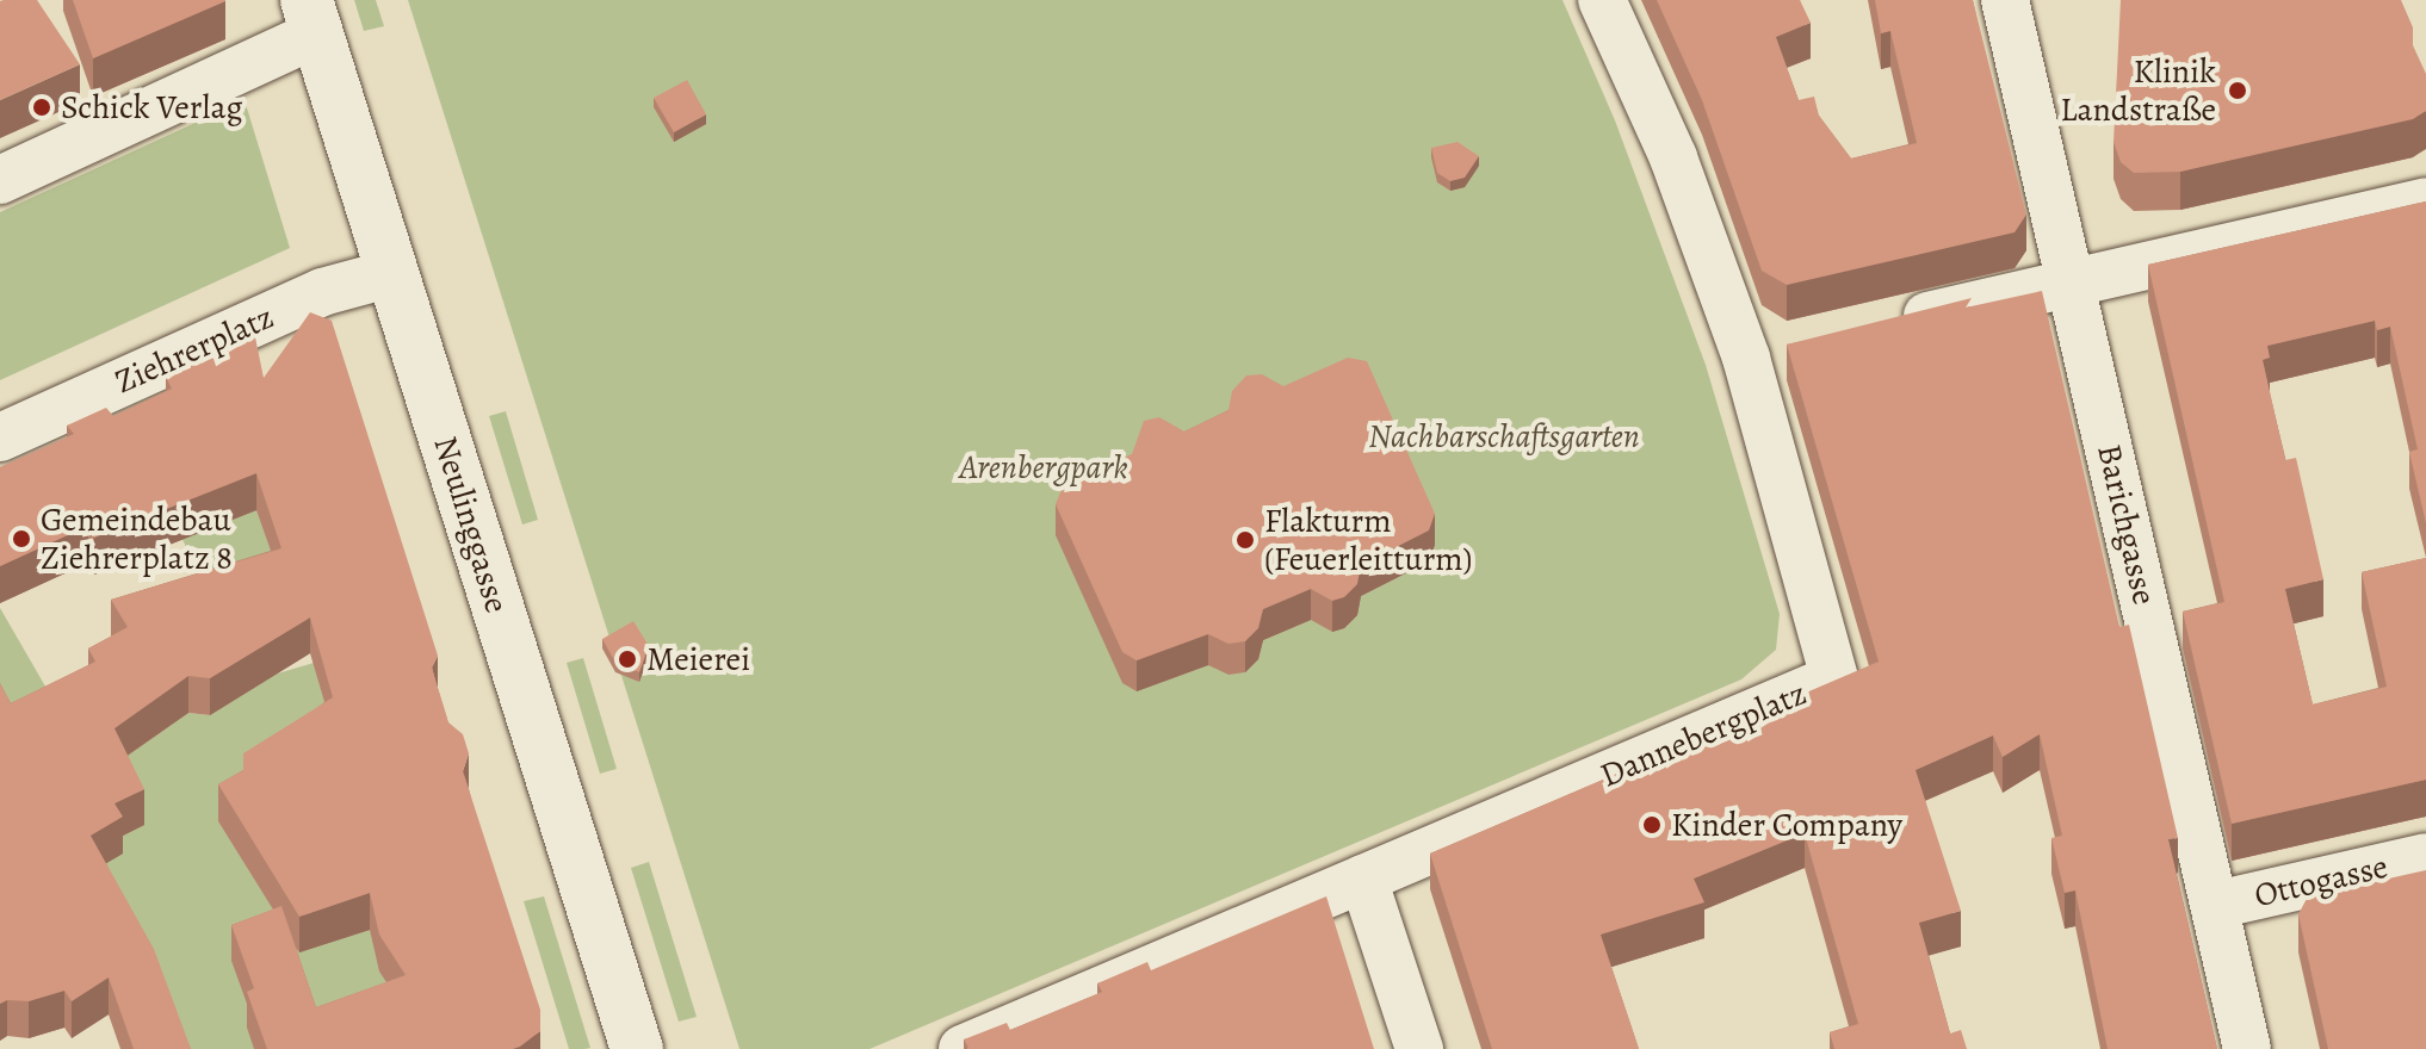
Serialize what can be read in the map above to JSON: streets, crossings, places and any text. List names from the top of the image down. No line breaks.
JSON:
{"streets":{"street":["Ziehrerplatz","Neulinggasse","Barichgasse","Dannebergplatz","Ottogasse"]},"crossings":[["Ziehrerplatz","Neulinggasse"],["Barichgasse","Ottogasse"]],"parks":["Nachbarschaftsgarten","Arenbergpark"],"places":["Klinik Landstraße","Schick Verlag","Gemeindebau Ziehrerplatz 8","Flakturm (Feuerleitturm)","Meierei","Kinder Company"]}
